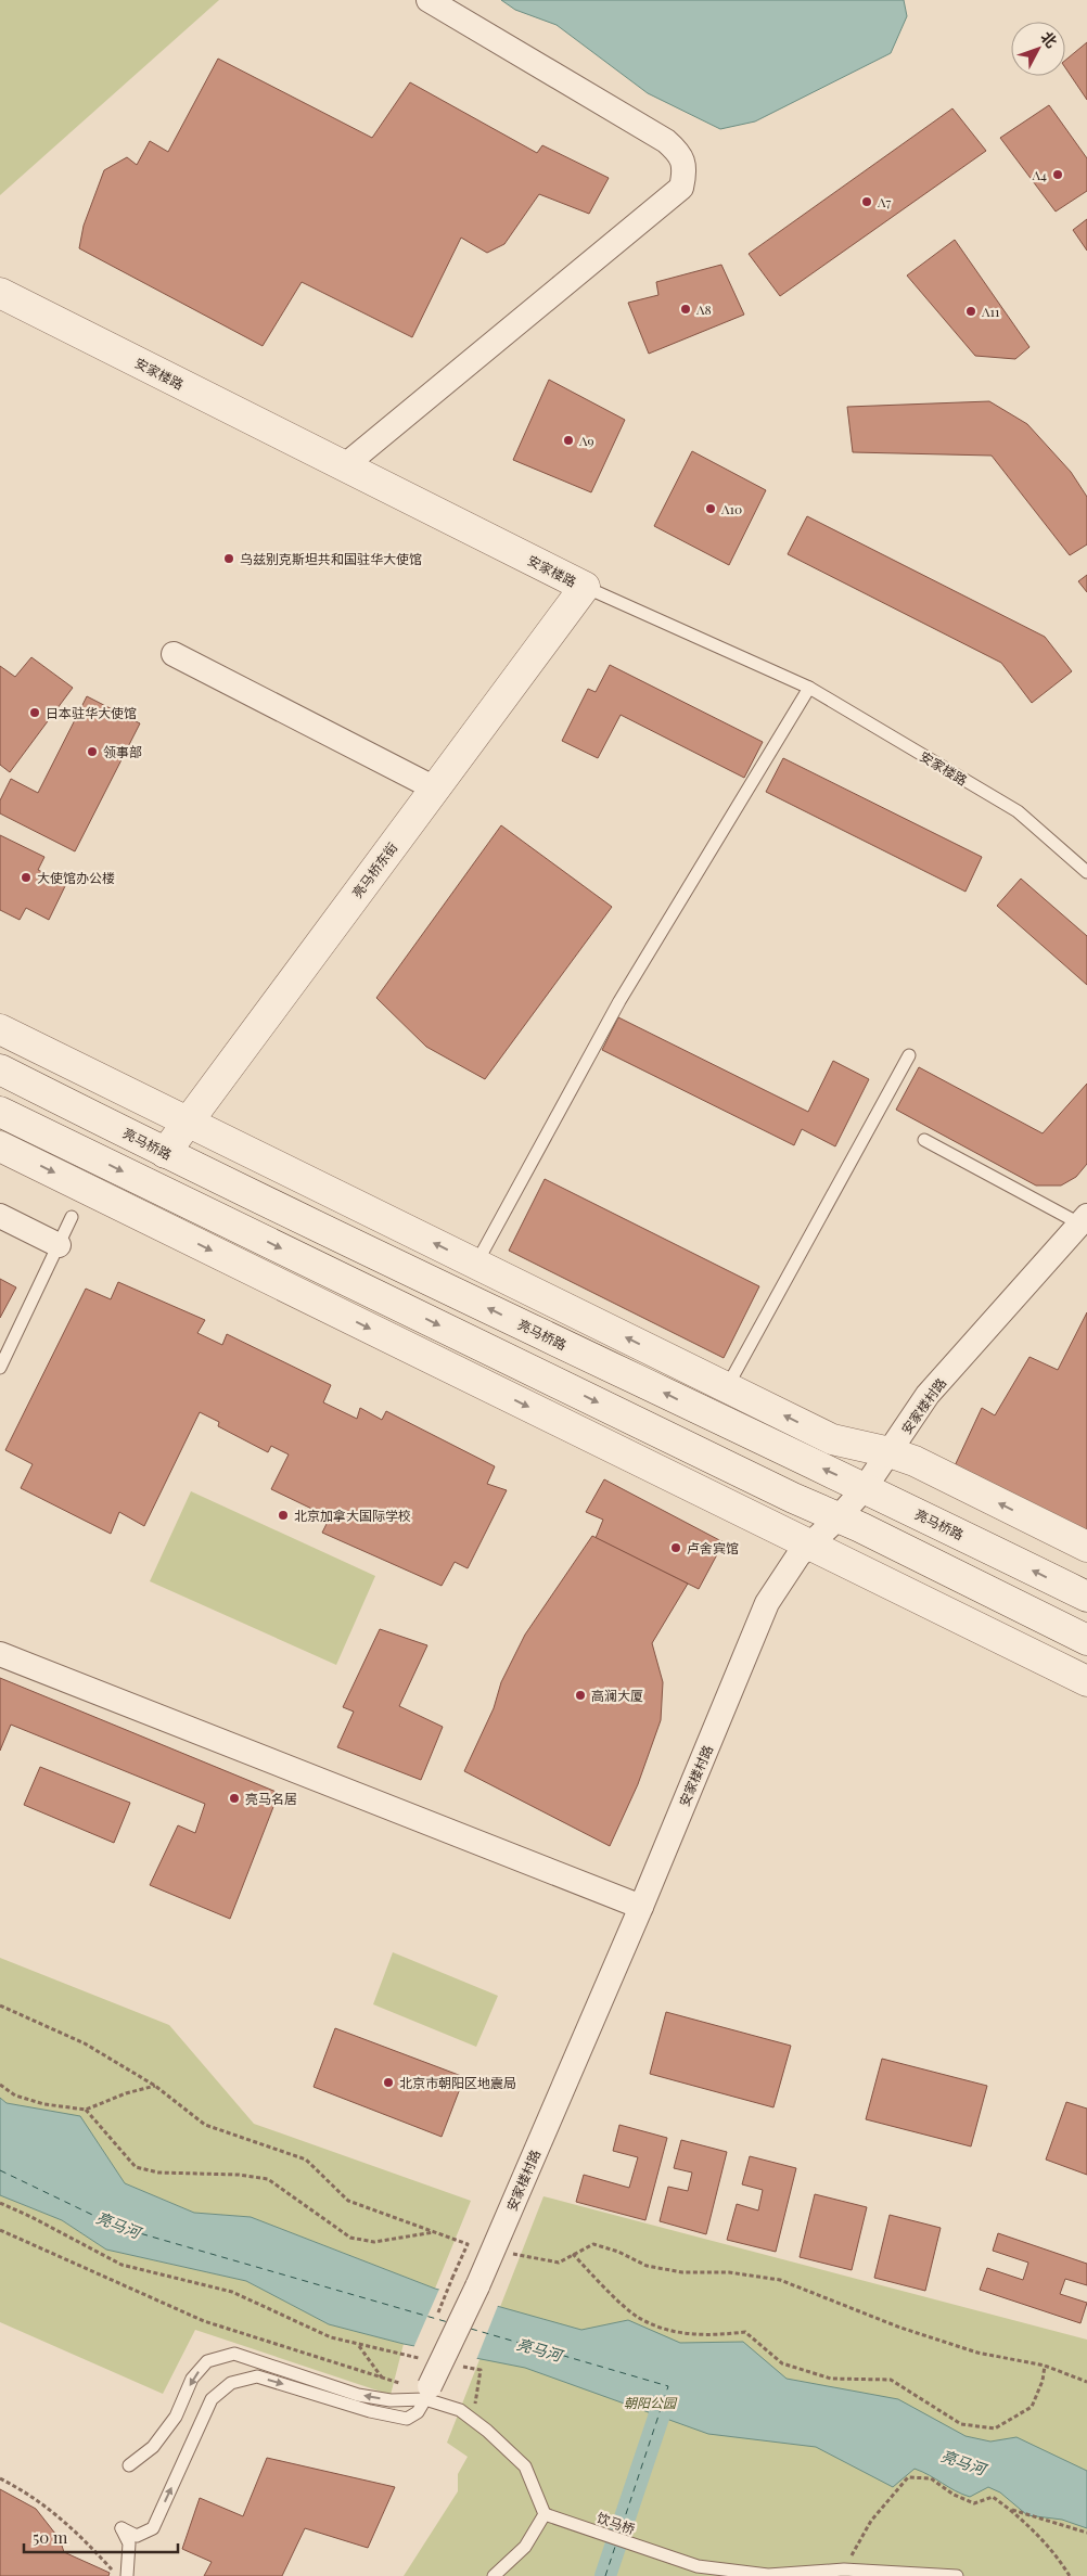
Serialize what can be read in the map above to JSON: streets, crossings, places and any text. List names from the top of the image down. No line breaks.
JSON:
{"streets":{"street":["安家楼路","亮马桥东街","亮马桥路","安家楼村路"],"lane":["饮马桥"]},"crossings":[["安家楼路","亮马桥东街"],["亮马桥东街","亮马桥路"],["亮马桥路","安家楼村路"]],"water":["亮马河"],"parks":["朝阳公园"],"places":["A4","A7","A8","A11","A9","A10","乌兹别克斯坦共和国驻华大使馆","日本驻华大使馆","领事部","大使馆办公楼","北京加拿大国际学校","卢舍宾馆","高澜大厦","亮马名居","北京市朝阳区地震局"],"scale_bar":"50 m","north":"top right"}
